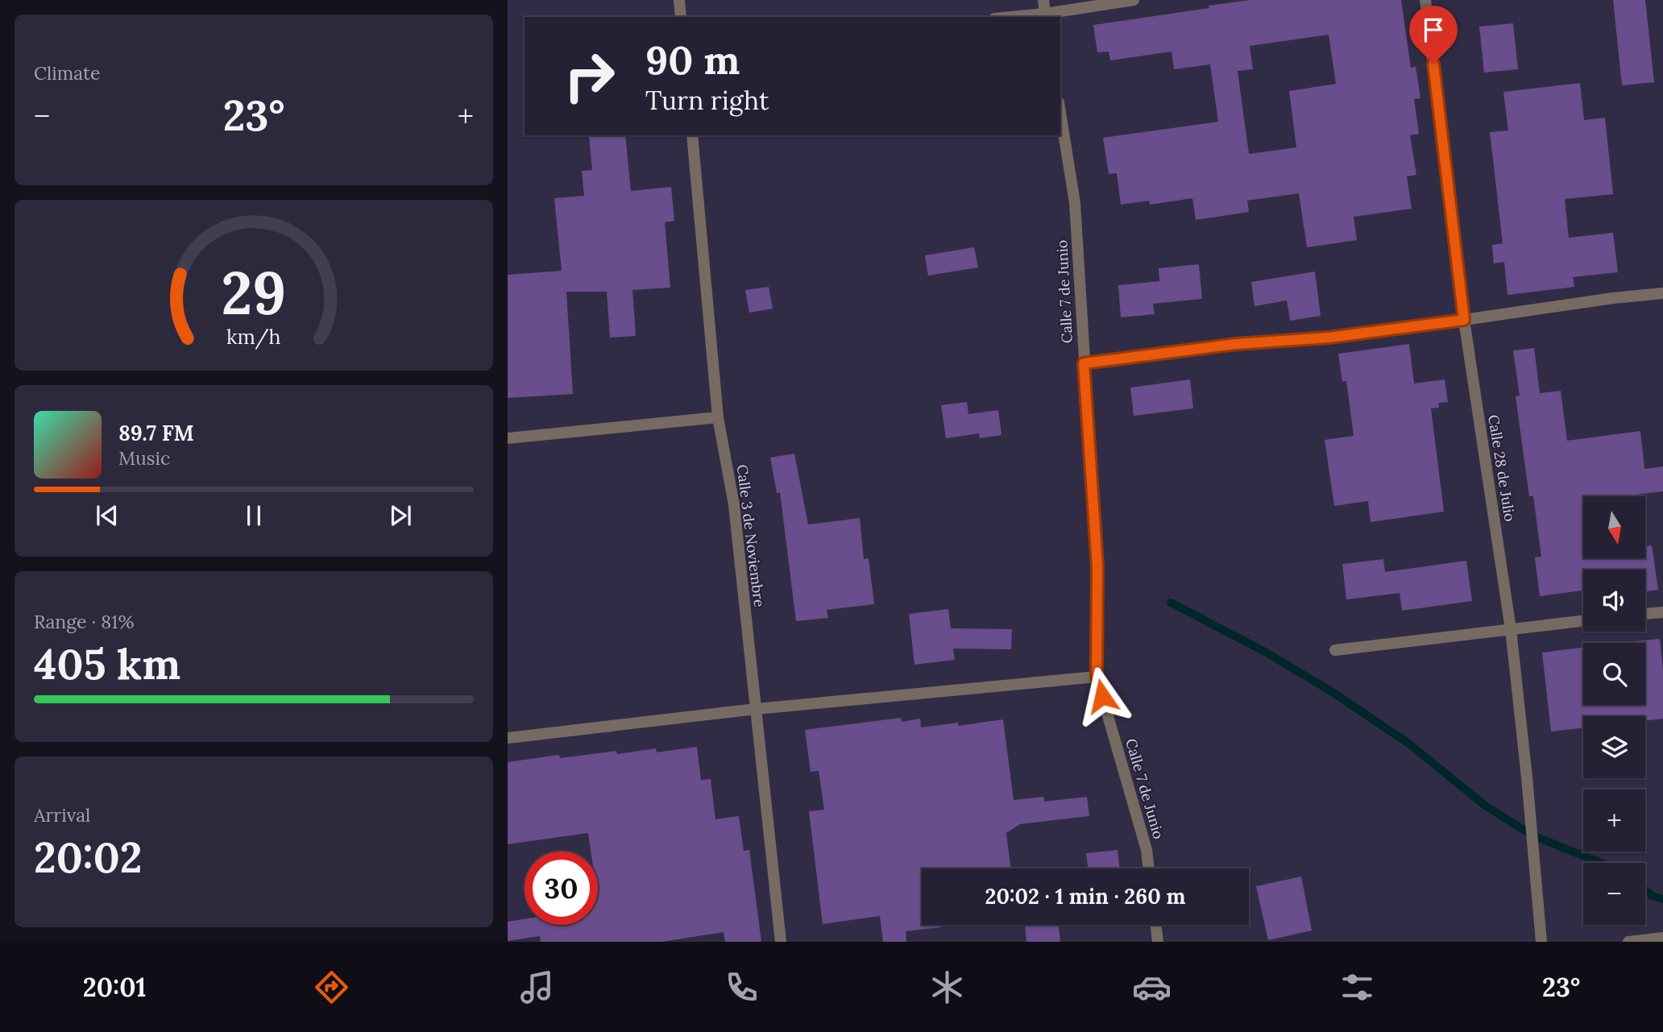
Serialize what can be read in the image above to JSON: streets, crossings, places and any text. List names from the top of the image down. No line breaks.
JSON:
{"streets":{"street":["Calle 7 de Junio","Calle 28 de Julio","Calle 3 de Noviembre"]},"north":"bottom","page":{"tile":["Climate",["Range · 81%","405 km"],["Arrival","20:02"]],"turn":["90 m","Turn right"],"heat":["−","23°","+"],"song":["89.7 FM","Music"],"map_buttons":["+","−"],"limit":"30","trip":"20:02 · 1 min · 260 m","tabs":["20:01","23°"],"gauge":["29","km/h"]}}
